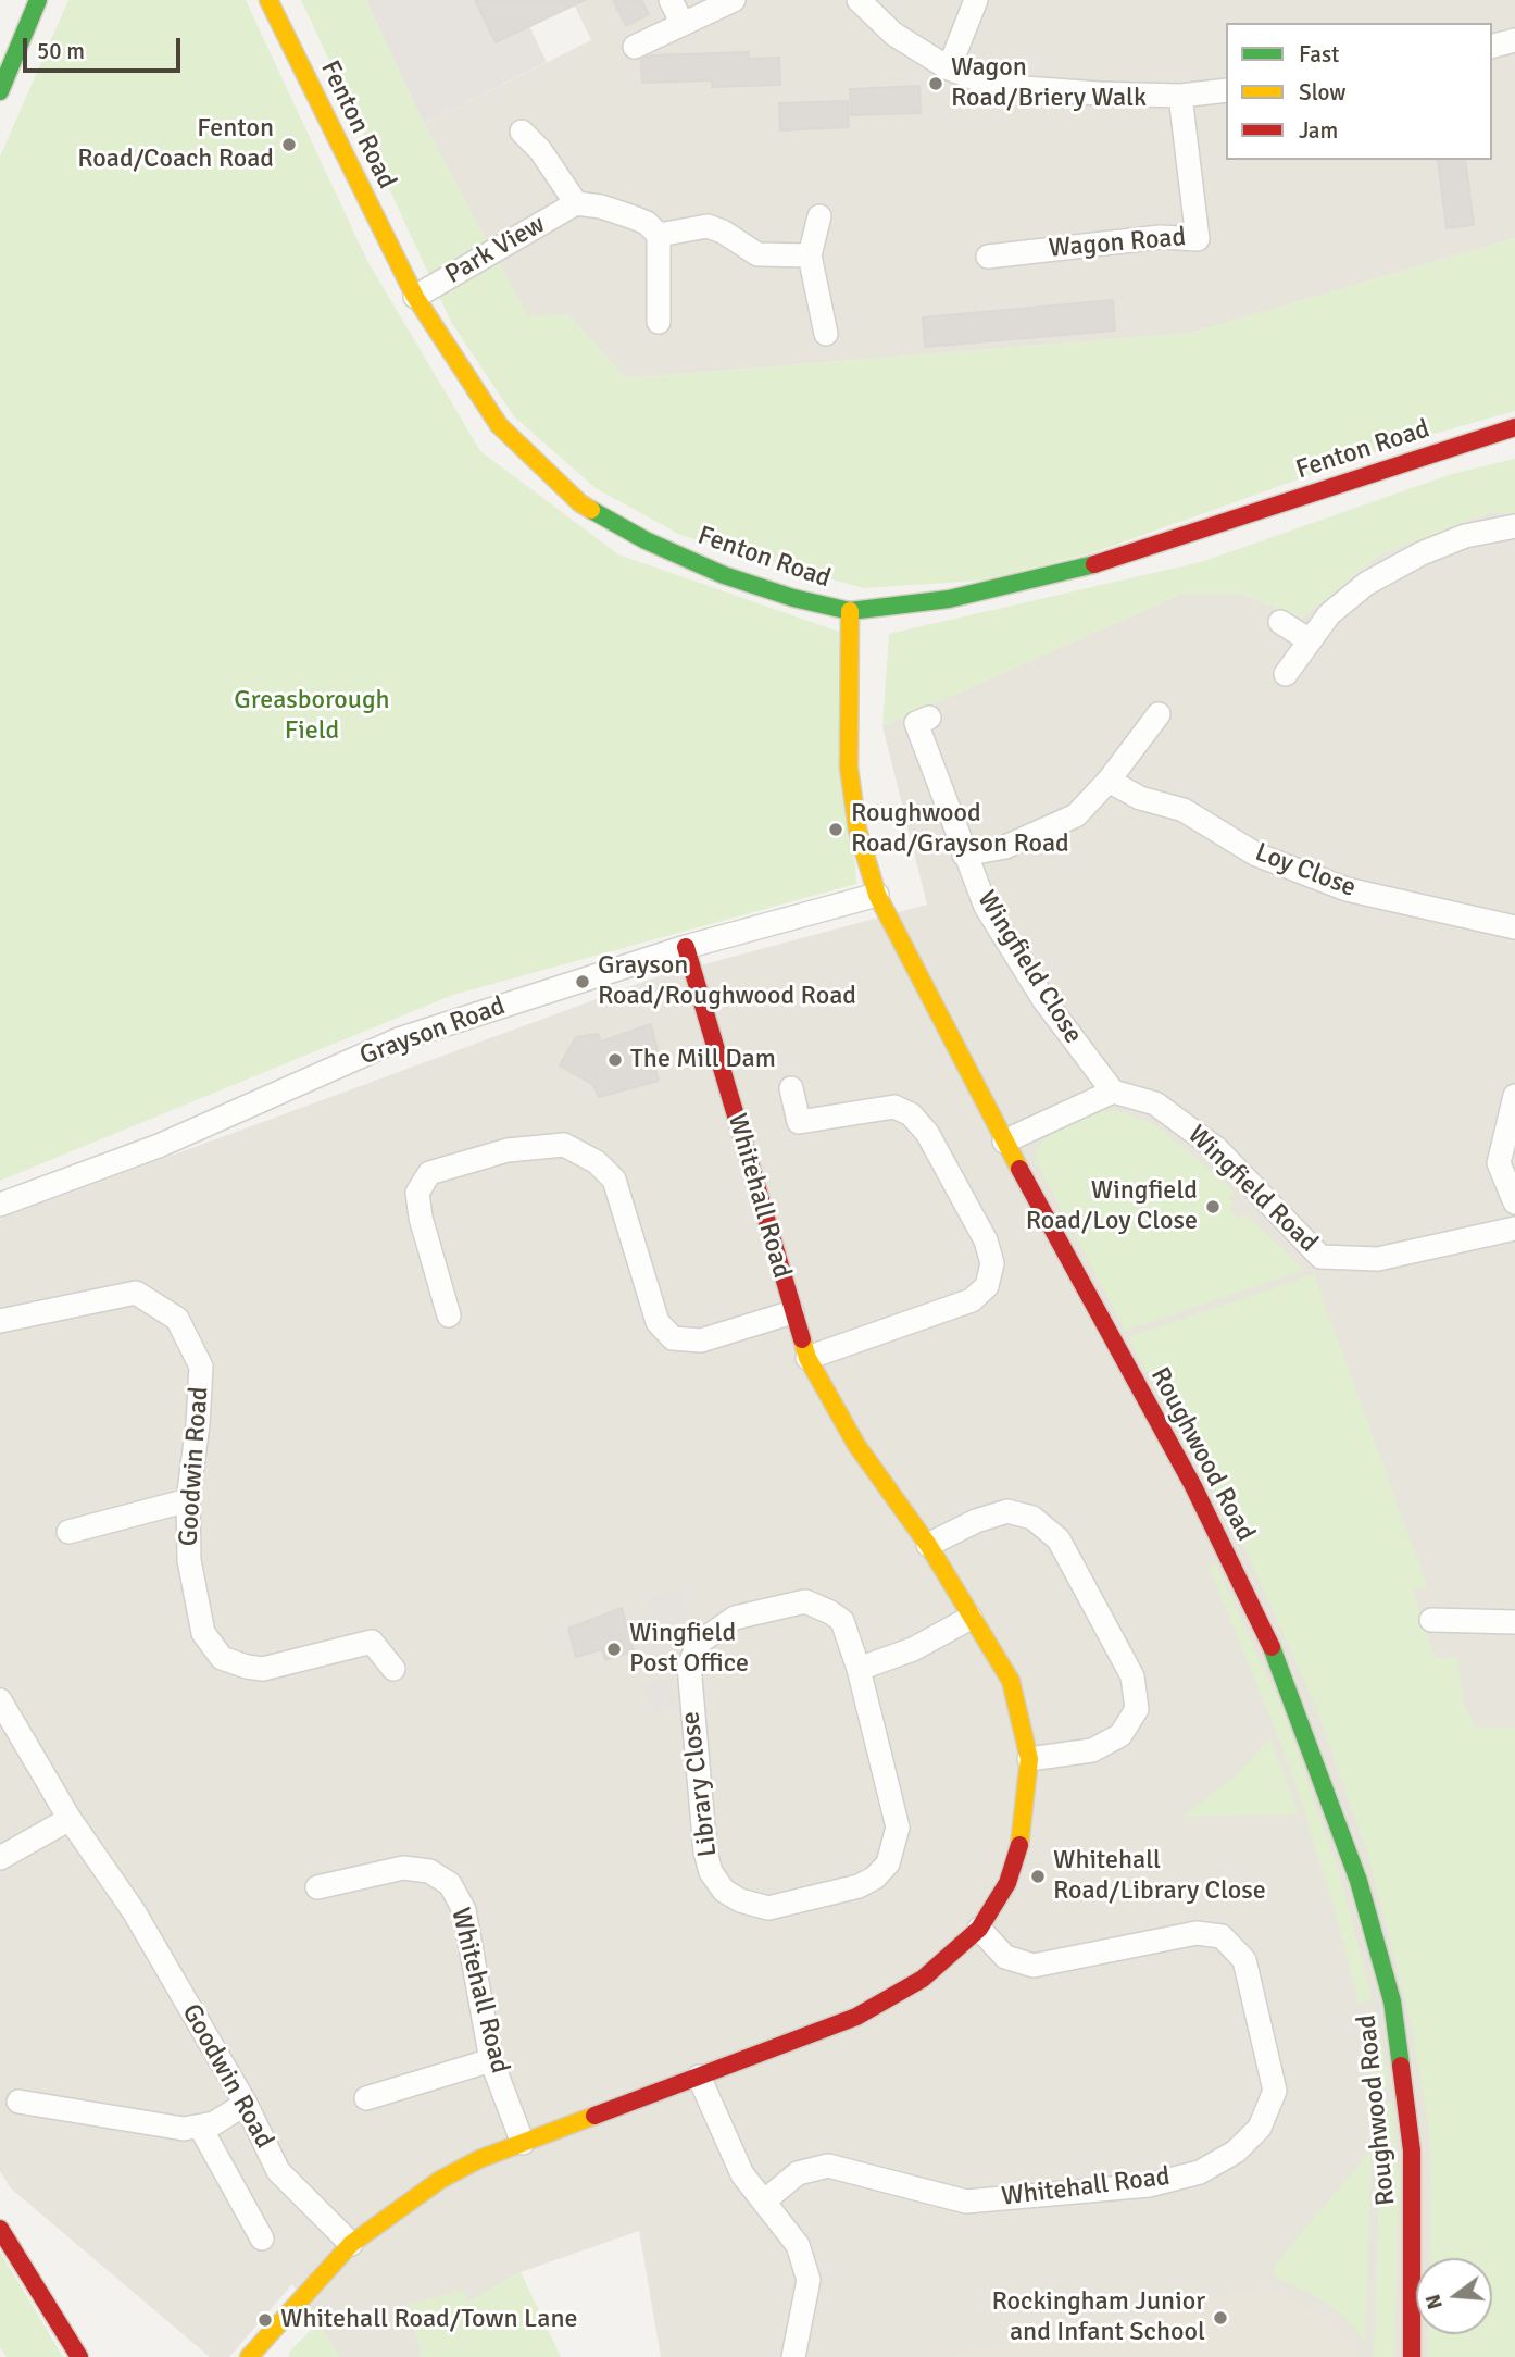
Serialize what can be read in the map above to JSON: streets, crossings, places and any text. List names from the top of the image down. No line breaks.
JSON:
{"streets":{"street":["Fenton Road","Wagon Road","Park View","Loy Close","Wingfield Close","Grayson Road","Wingfield Road","Whitehall Road","Roughwood Road","Goodwin Road","Library Close"]},"crossings":[["Fenton Road","Park View"],["Fenton Road","Roughwood Road"],["Wingfield Close","Wingfield Road"],["Grayson Road","Whitehall Road"],["Grayson Road","Roughwood Road"],["Whitehall Road","Goodwin Road"]],"parks":["Greasborough Field"],"places":["Wagon Road/Briery Walk","Fenton Road/Coach Road","Roughwood Road/Grayson Road","Grayson Road/Roughwood Road","The Mill Dam","Wingfield Road/Loy Close","Wingfield Post Office","Whitehall Road/Library Close","Rockingham Junior and Infant School","Whitehall Road/Town Lane"],"legend":["Fast","Slow","Jam"],"scale_bar":"50 m","north":"left"}
